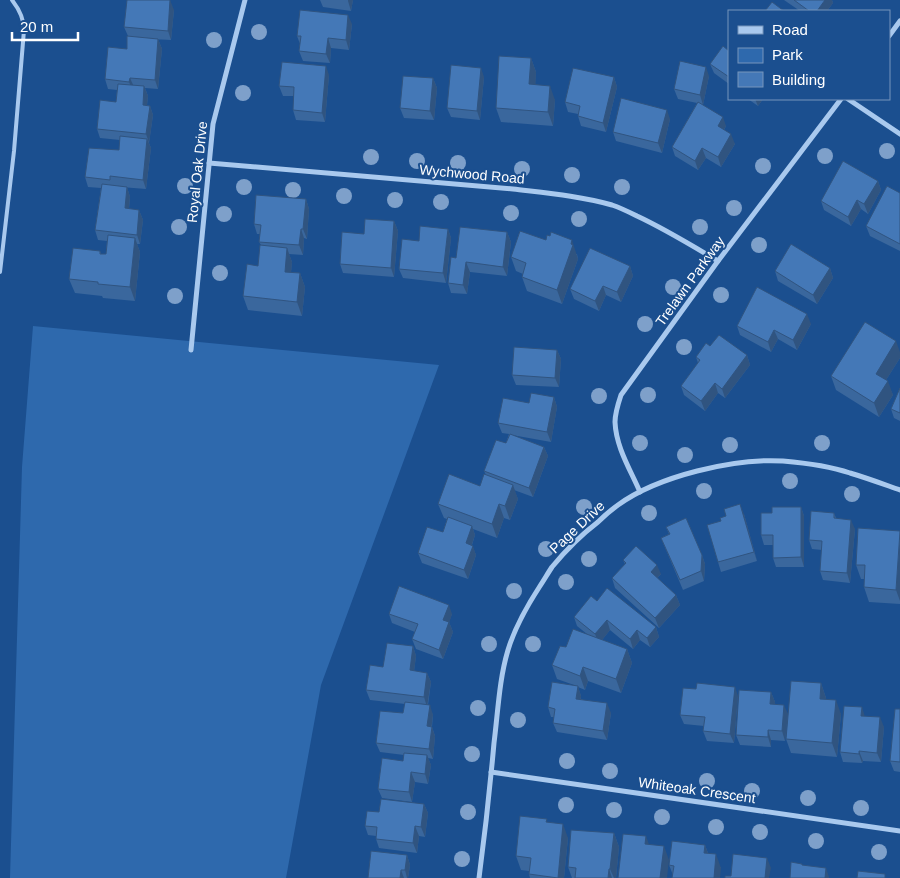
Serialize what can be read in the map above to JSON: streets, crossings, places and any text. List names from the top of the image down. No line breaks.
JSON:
{"streets":{"street":["Royal Oak Drive","Wychwood Road","Trelawn Parkway","Page Drive","Whiteoak Crescent"]},"crossings":[["Royal Oak Drive","Wychwood Road"],["Wychwood Road","Trelawn Parkway"],["Trelawn Parkway","Page Drive"],["Page Drive","Whiteoak Crescent"]],"legend":["Road","Park","Building"],"scale_bar":"20 m"}
